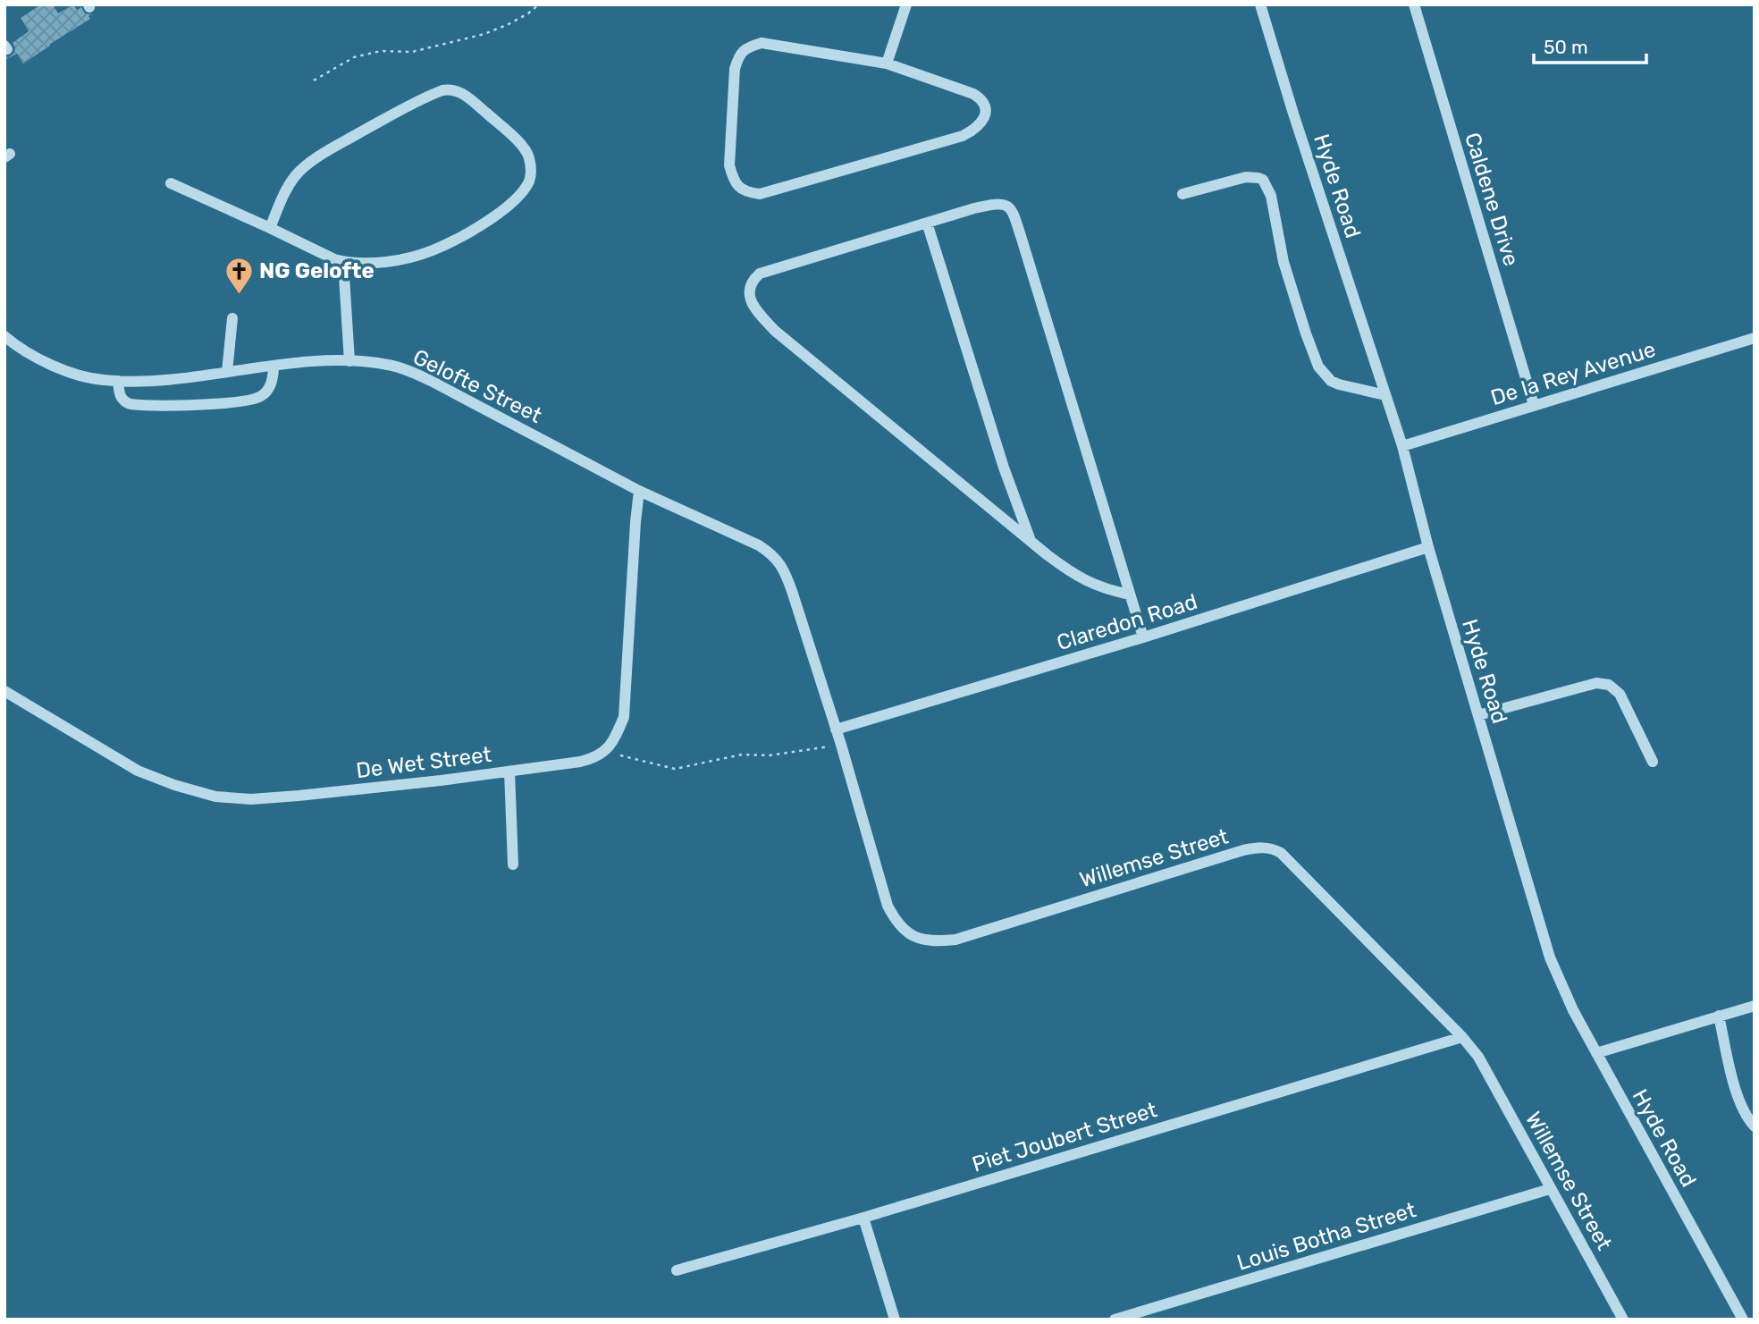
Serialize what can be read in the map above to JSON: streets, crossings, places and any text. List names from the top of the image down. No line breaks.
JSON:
{"streets":{"street":["Hyde Road","Caldene Drive","De la Rey Avenue","Gelofte Street","Claredon Road","De Wet Street","Willemse Street","Piet Joubert Street","Louis Botha Street"]},"crossings":[["Hyde Road","De la Rey Avenue"],["Hyde Road","Claredon Road"],["Caldene Drive","De la Rey Avenue"],["Gelofte Street","Willemse Street"],["Claredon Road","Willemse Street"],["Willemse Street","Piet Joubert Street"],["Willemse Street","Louis Botha Street"]],"places":{"church":["NG Gelofte"]},"scale_bar":"50 m"}
